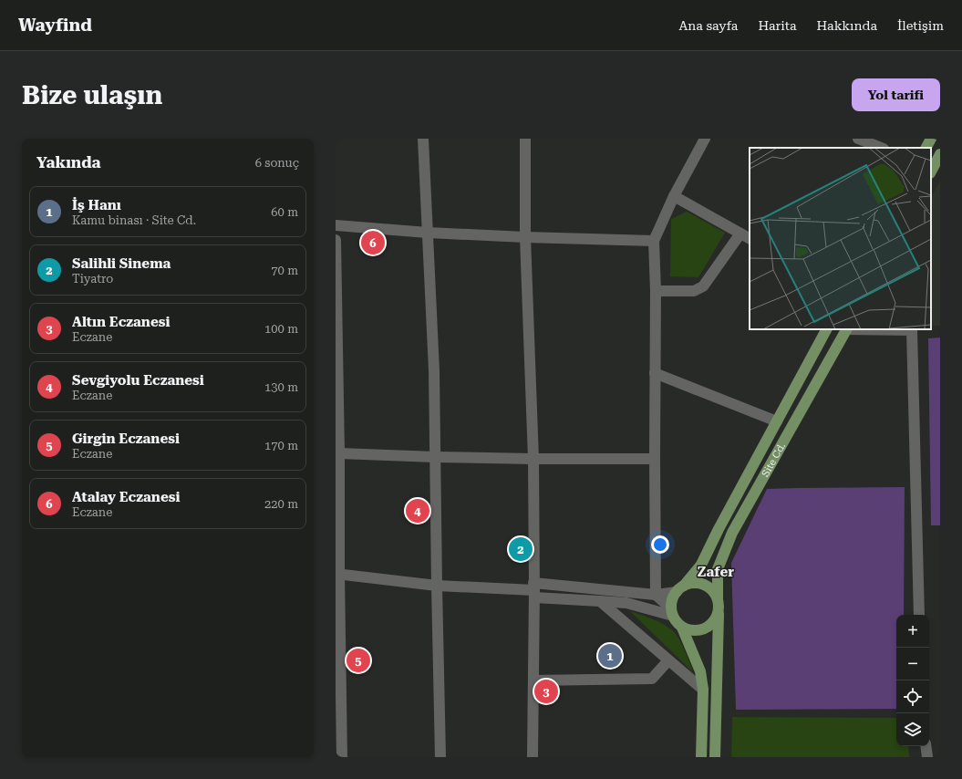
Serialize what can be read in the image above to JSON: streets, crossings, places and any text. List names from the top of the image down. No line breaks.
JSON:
{"streets":{"main road":["Site Cd."]},"districts":["Zafer"],"page":{"header":"Wayfind","nav":["Ana sayfa","Harita","Hakkında","İletişim"],"buttons":"Yol tarifi","title":"Bize ulaşın","heading":["Yakında","6 sonuç"],"list":[{"mark":"1","name":"İş Hanı","note":"Kamu binası · Site Cd.","value":"60 m"},{"mark":"2","name":"Salihli Sinema","note":"Tiyatro","value":"70 m"},{"mark":"3","name":"Altın Eczanesi","note":"Eczane","value":"100 m"},{"mark":"4","name":"Sevgiyolu Eczanesi","note":"Eczane","value":"130 m"},{"mark":"5","name":"Girgin Eczanesi","note":"Eczane","value":"170 m"},{"mark":"6","name":"Atalay Eczanesi","note":"Eczane","value":"220 m"}],"pins":["6","4","2","1","5","3"],"map_buttons":["+","−"]}}
